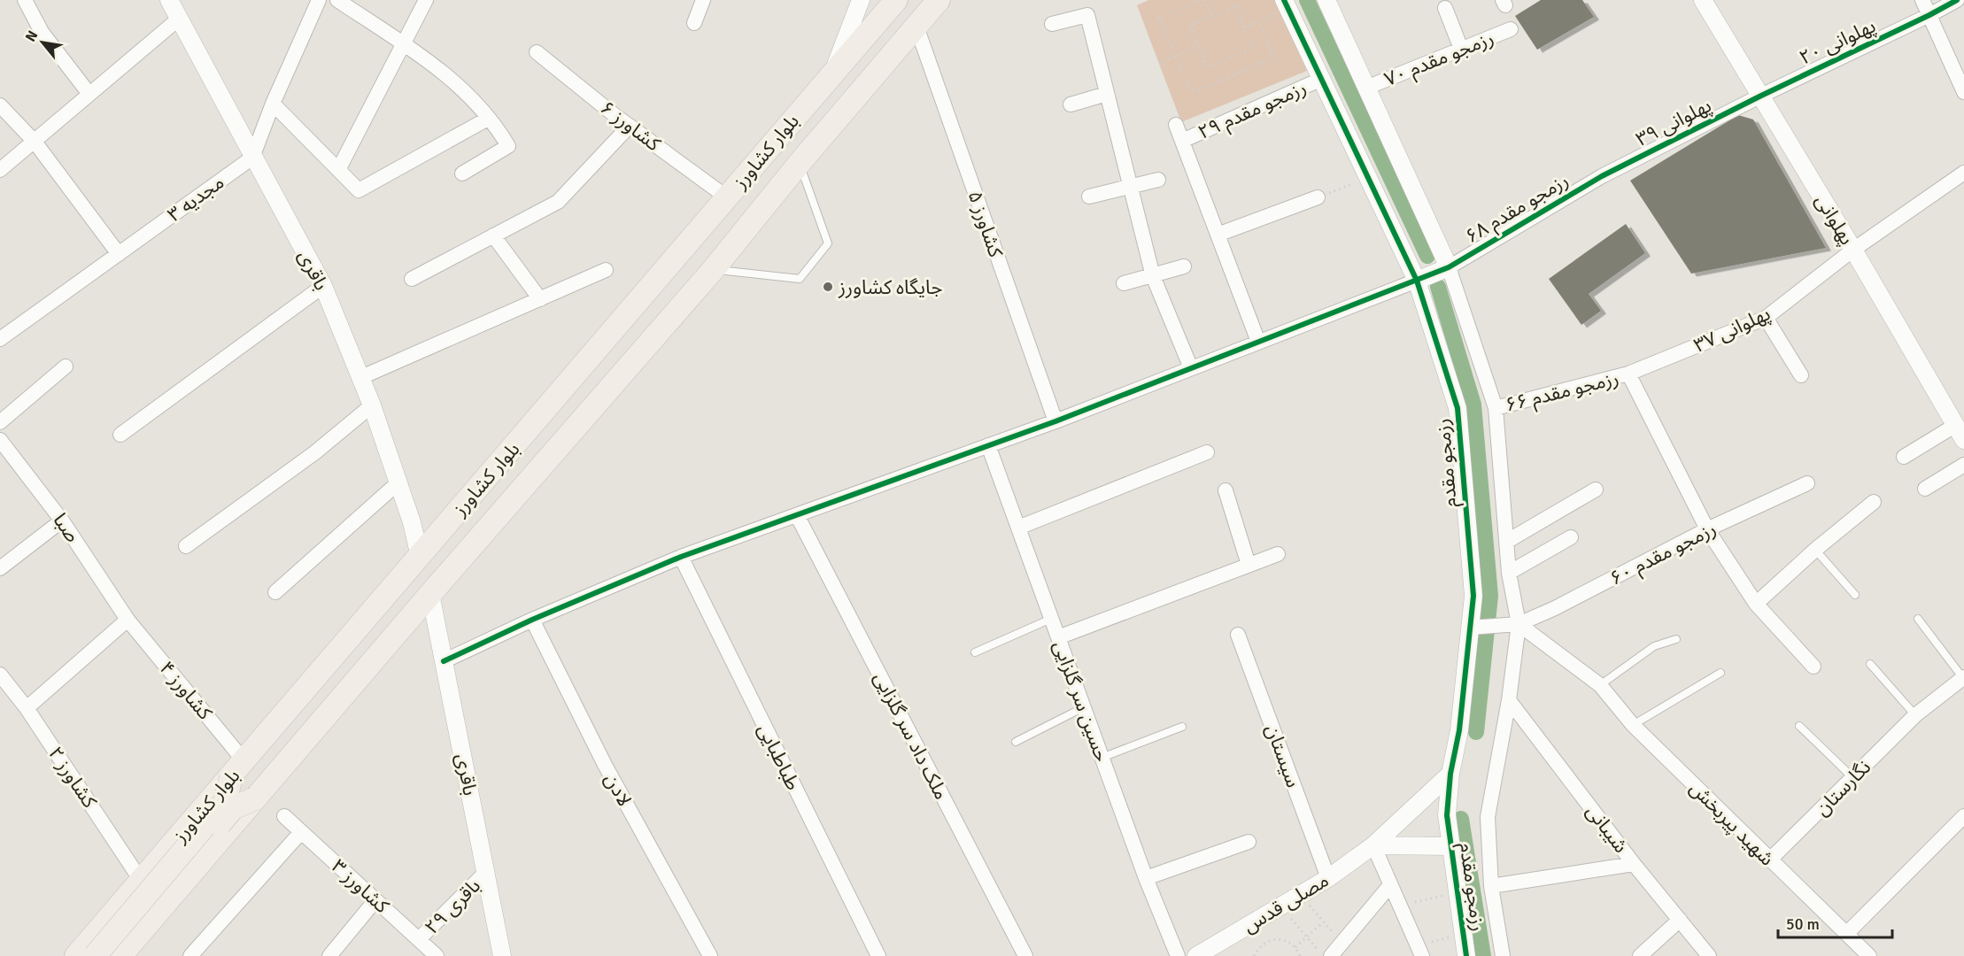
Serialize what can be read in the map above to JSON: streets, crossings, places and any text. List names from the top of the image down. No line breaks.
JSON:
{"streets":{"main road":["بلوار کشاورز"],"street":["پهلوانی ۲۰","رزمجو مقدم ۷۰","رزمجو مقدم ۲۹","پهلوانی ۳۹","کشاورز ۶","مجدیه ۳","رزمجو مقدم ۶۸","پهلوانی","کشاورز ۵","باقری","پهلوانی ۳۷","رزمجو مقدم ۶۶","رزمجو مقدم","صبا","رزمجو مقدم ۶۰","کشاورز ۴","حسین سر گلزایی","ملک داد سر گلزایی","سیستان","طباطبایی","کشاورز ۲","نگارستان","لادن","شهید پیربخش","شیبانی","کشاورز ۳","مصلی قدس","باقری ۲۹"]},"crossings":[["پهلوانی ۲۰","پهلوانی ۳۹"],["پهلوانی ۲۰","پهلوانی"],["رزمجو مقدم ۷۰","رزمجو مقدم"],["رزمجو مقدم ۲۹","رزمجو مقدم"],["پهلوانی ۳۹","رزمجو مقدم ۶۸"],["پهلوانی ۳۹","پهلوانی"],["کشاورز ۶","بلوار کشاورز"],["بلوار کشاورز","کشاورز ۵"],["بلوار کشاورز","باقری"],["بلوار کشاورز","کشاورز ۴"],["بلوار کشاورز","کشاورز ۲"],["مجدیه ۳","باقری"],["رزمجو مقدم ۶۸","رزمجو مقدم"],["پهلوانی","پهلوانی ۳۷"],["باقری","باقری ۲۹"],["پهلوانی ۳۷","رزمجو مقدم ۶۶"],["رزمجو مقدم ۶۶","رزمجو مقدم"],["رزمجو مقدم","رزمجو مقدم ۶۰"],["رزمجو مقدم","شهید پیربخش"],["رزمجو مقدم","شیبانی"],["رزمجو مقدم","مصلی قدس"],["صبا","کشاورز ۴"],["رزمجو مقدم ۶۰","شهید پیربخش"],["سیستان","مصلی قدس"],["نگارستان","شهید پیربخش"],["کشاورز ۳","باقری ۲۹"]],"places":["جایگاه کشاورز"],"scale_bar":"50 m","north":"top left"}
